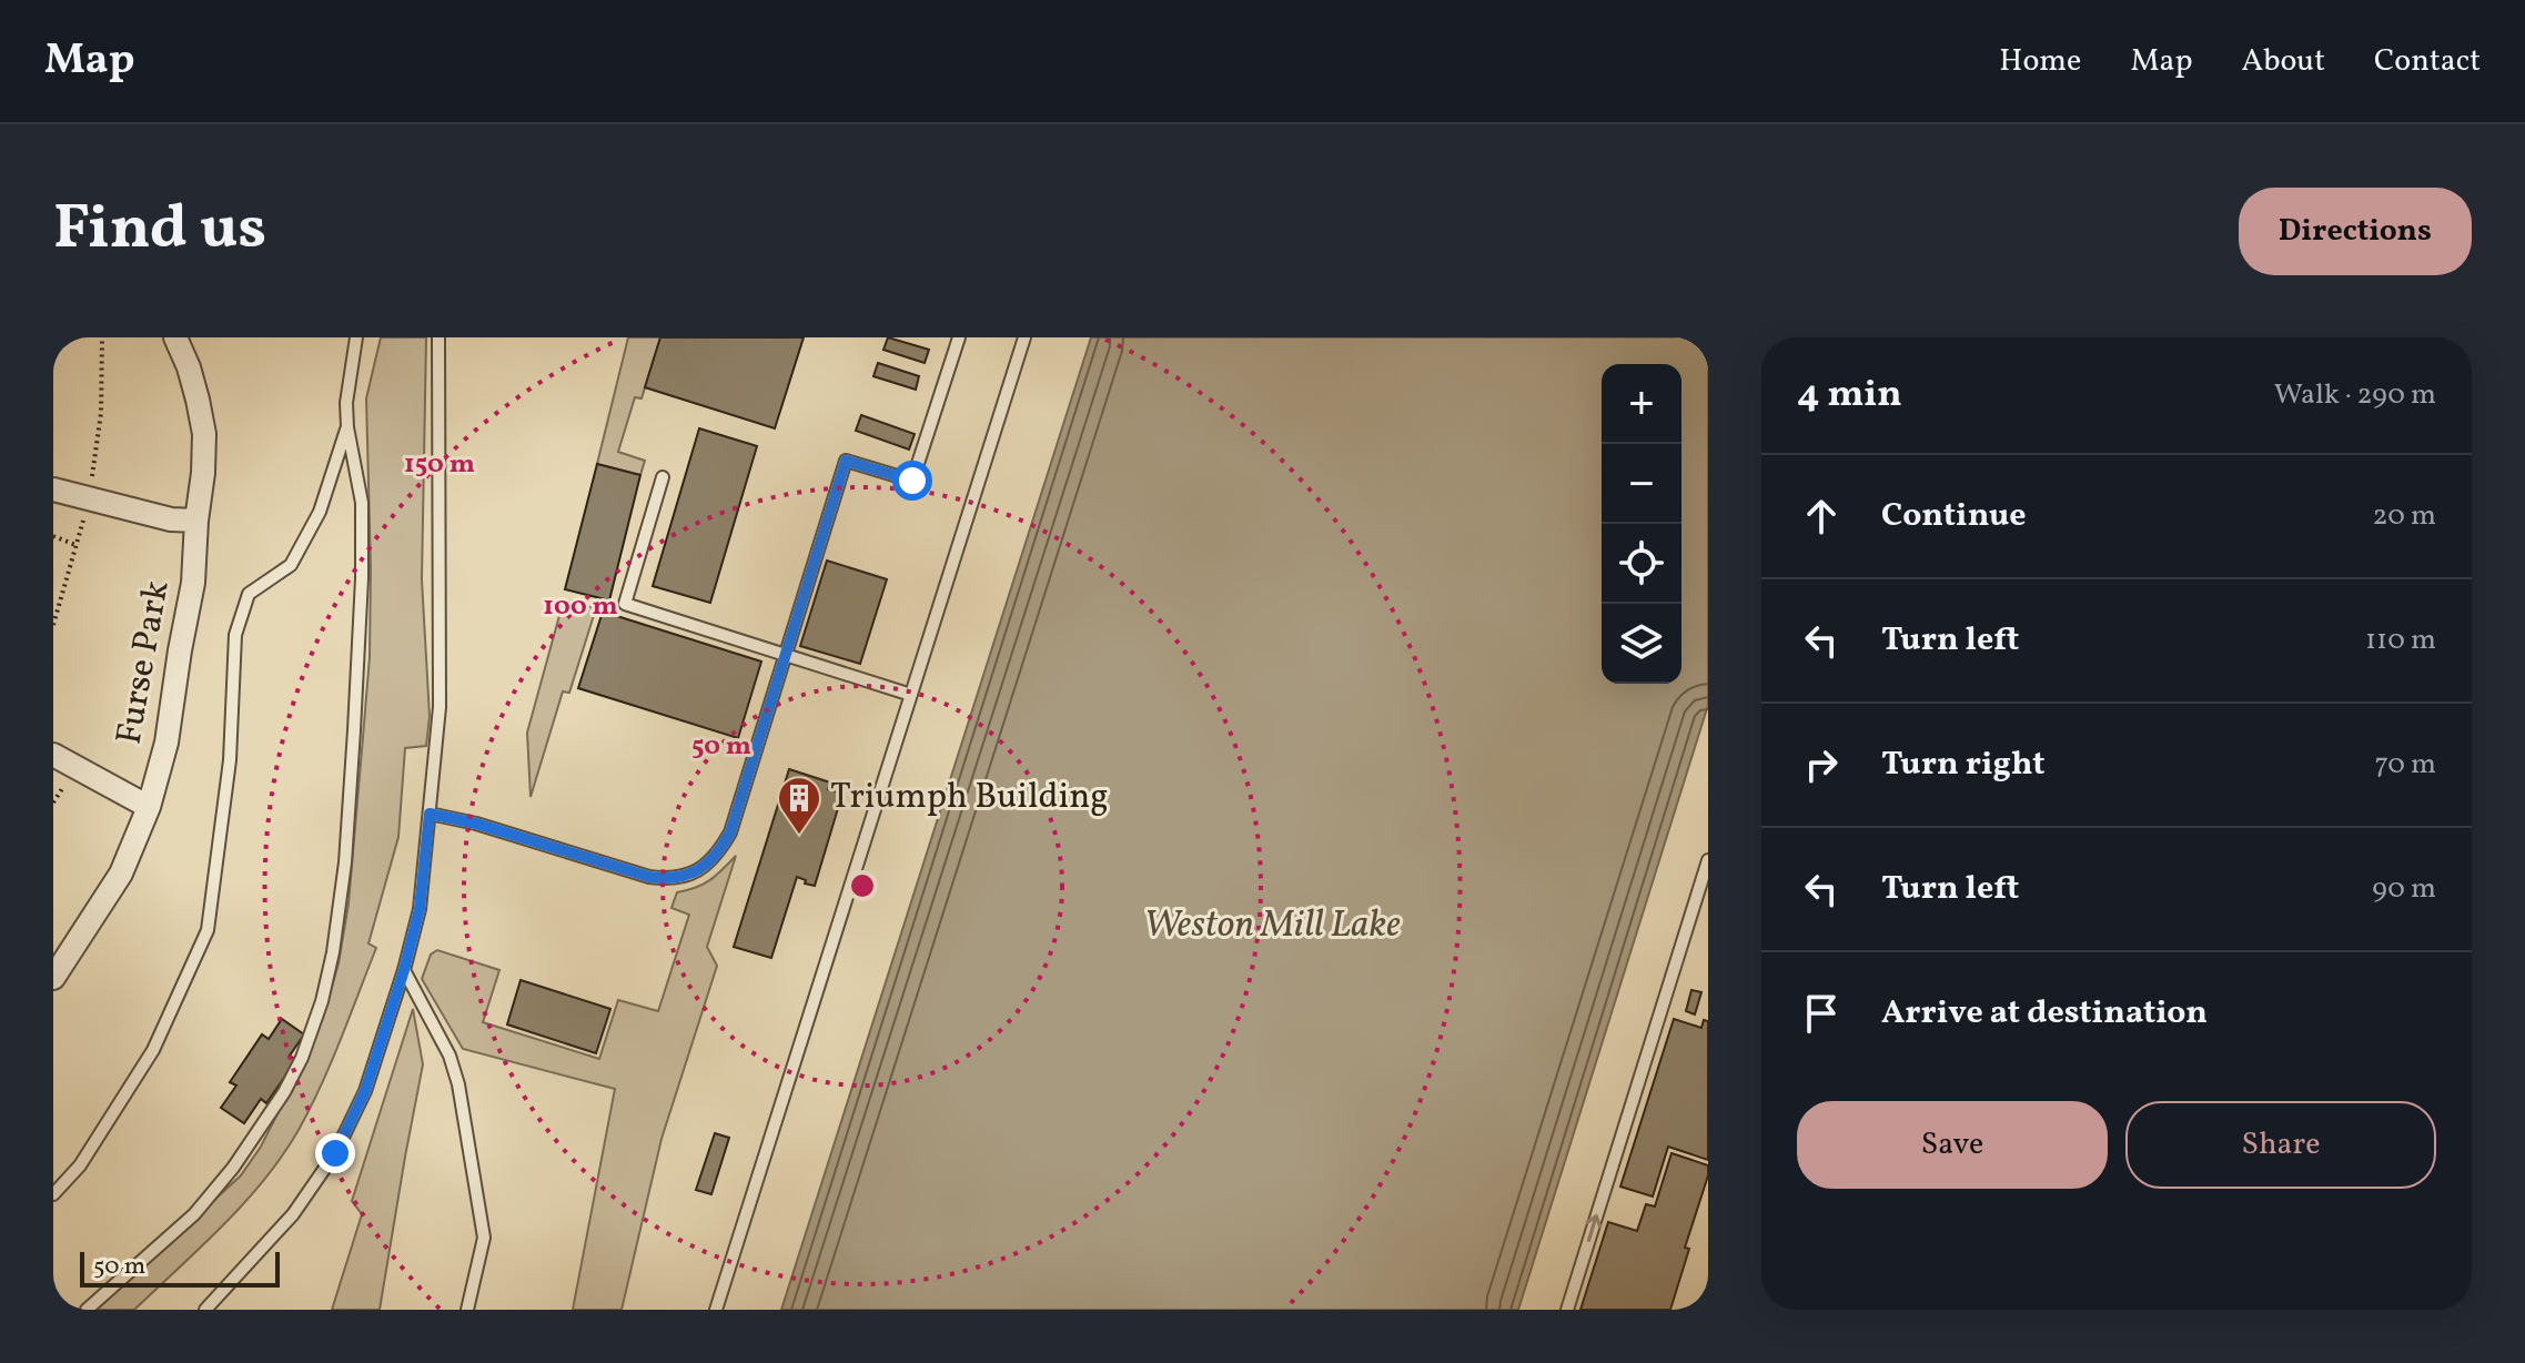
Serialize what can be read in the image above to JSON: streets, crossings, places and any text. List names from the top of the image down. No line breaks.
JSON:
{"streets":{"street":["Furse Park"]},"water":["Weston Mill Lake"],"places":{"building":["Triumph Building"]},"scale_bar":"50 m","page":{"header":"Map","nav":["Home","Map","About","Contact"],"title":"Find us","buttons":["Directions",["Save","Share"]],"heading":["4 min","Walk · 290 m"],"map_buttons":["+","−"],"list":[["Continue","20 m"],["Turn left","110 m"],["Turn right","70 m"],["Turn left","90 m"],"Arrive at destination"],"scale":"50 m"},"rings":["150 m","100 m","50 m"]}
